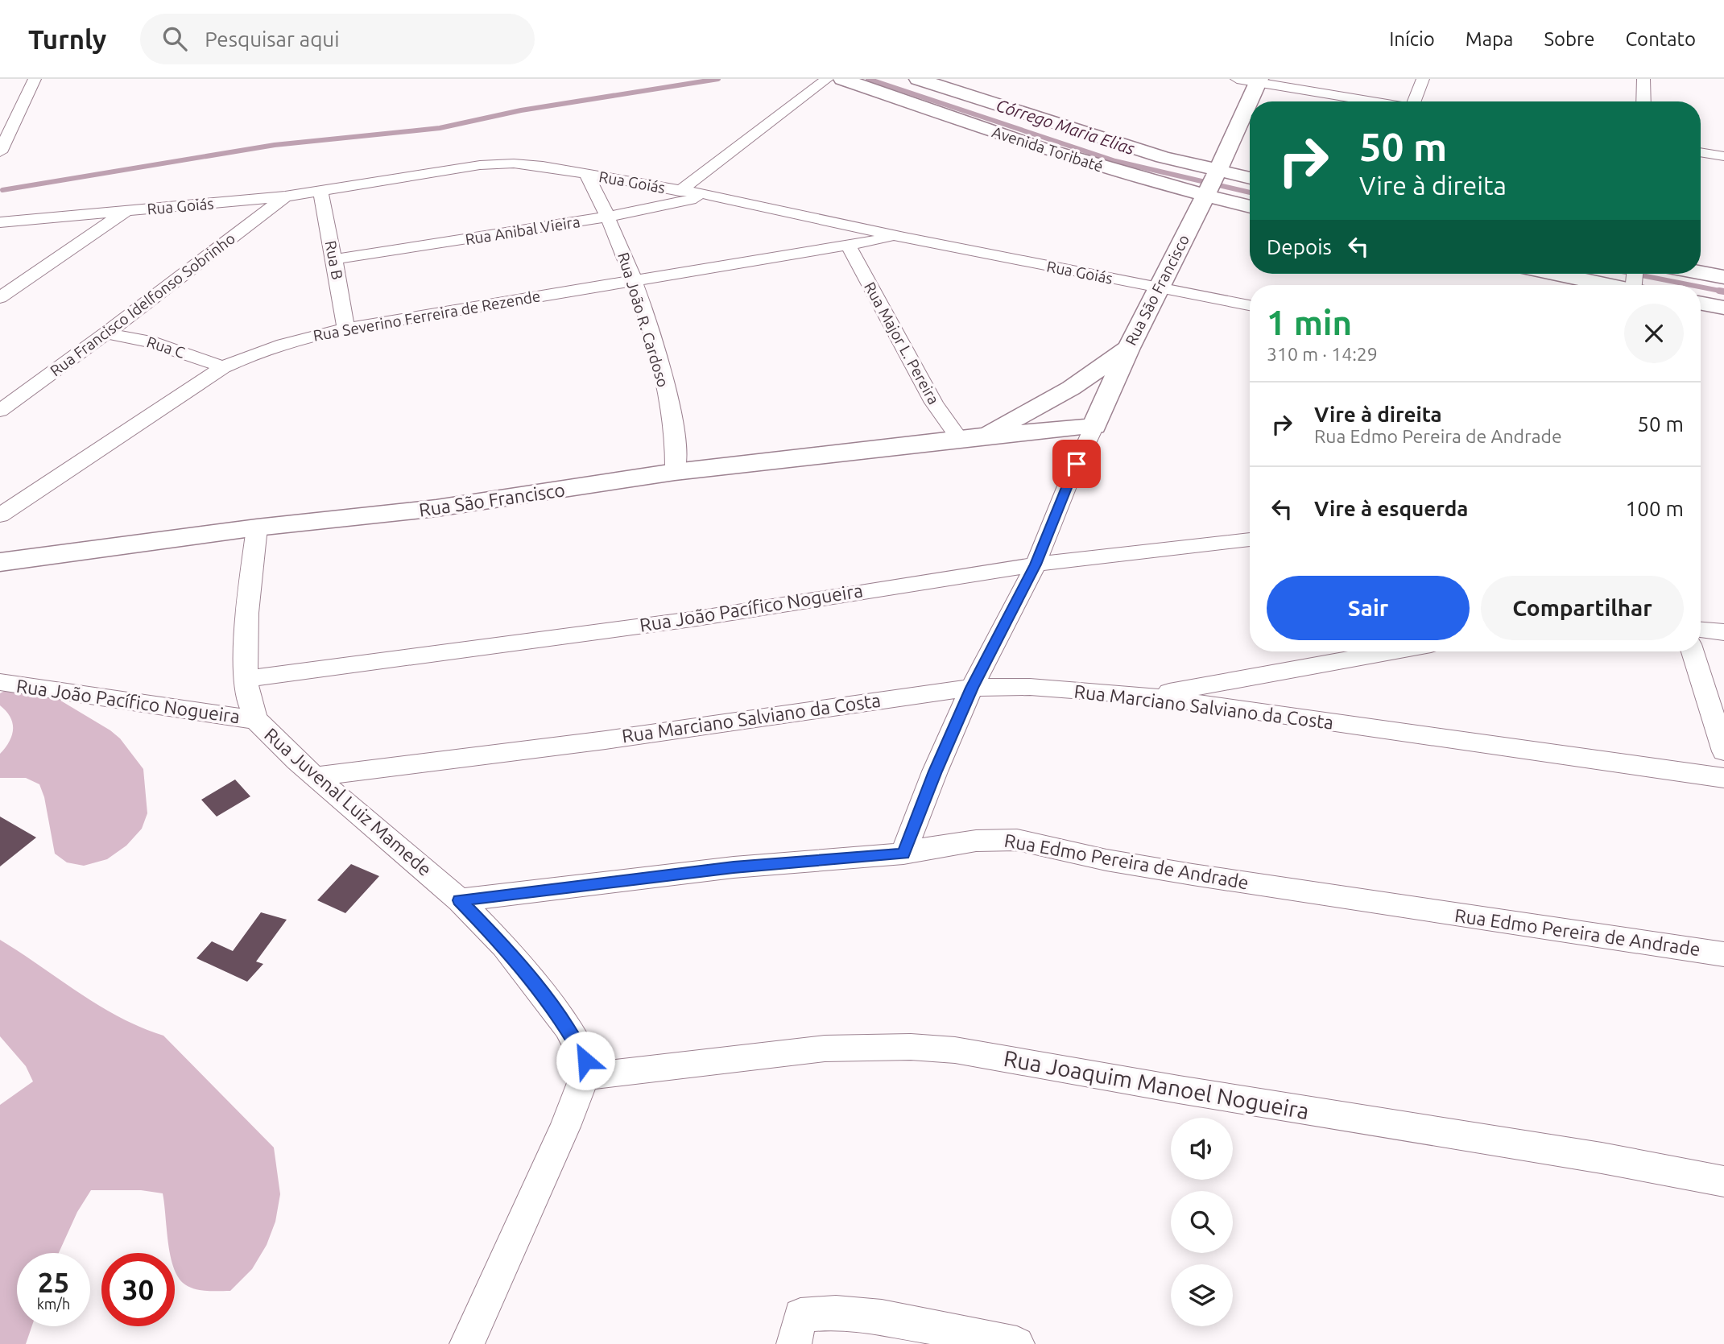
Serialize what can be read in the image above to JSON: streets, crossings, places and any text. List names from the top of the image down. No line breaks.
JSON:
{"streets":{"street":["Avenida Toribaté","Rua Goiás","Rua Anibal Vieira","Rua B","Rua São Francisco","Rua Francisco Idelfonso Sobrinho","Rua Severino Ferreira de Rezende","Rua João R. Cardoso","Rua Major L. Pereira","Rua C","Rua João Pacífico Nogueira","Rua Marciano Salviano da Costa","Rua Juvenal Luiz Mamede","Rua Edmo Pereira de Andrade","Rua Joaquim Manoel Nogueira"]},"crossings":[["Avenida Toribaté","Rua São Francisco"],["Rua Goiás","Rua Anibal Vieira"],["Rua Goiás","Rua B"],["Rua Goiás","Rua São Francisco"],["Rua Goiás","Rua Francisco Idelfonso Sobrinho"],["Rua Goiás","Rua Severino Ferreira de Rezende"],["Rua Goiás","Rua João R. Cardoso"],["Rua Anibal Vieira","Rua B"],["Rua Anibal Vieira","Rua João R. Cardoso"],["Rua B","Rua Severino Ferreira de Rezende"],["Rua São Francisco","Rua João R. Cardoso"],["Rua São Francisco","Rua Major L. Pereira"],["Rua São Francisco","Rua Juvenal Luiz Mamede"],["Rua Francisco Idelfonso Sobrinho","Rua C"],["Rua Severino Ferreira de Rezende","Rua João R. Cardoso"],["Rua Severino Ferreira de Rezende","Rua Major L. Pereira"],["Rua Severino Ferreira de Rezende","Rua C"],["Rua João Pacífico Nogueira","Rua Juvenal Luiz Mamede"],["Rua Marciano Salviano da Costa","Rua Juvenal Luiz Mamede"],["Rua Juvenal Luiz Mamede","Rua Edmo Pereira de Andrade"],["Rua Juvenal Luiz Mamede","Rua Joaquim Manoel Nogueira"]],"water":["Córrego Maria Elias"],"page":{"header":"Turnly","search":"Pesquisar aqui","nav":["Início","Mapa","Sobre","Contato"],"turn":["50 m","Vire à direita"],"then":"Depois","heading":["1 min","310 m · 14:29"],"list":[{"name":"Vire à direita","note":"Rua Edmo Pereira de Andrade","value":"50 m"},{"name":"Vire à esquerda","value":"100 m"}],"buttons":["Sair","Compartilhar"],"speed":"25 km/h","limit":"30"}}
